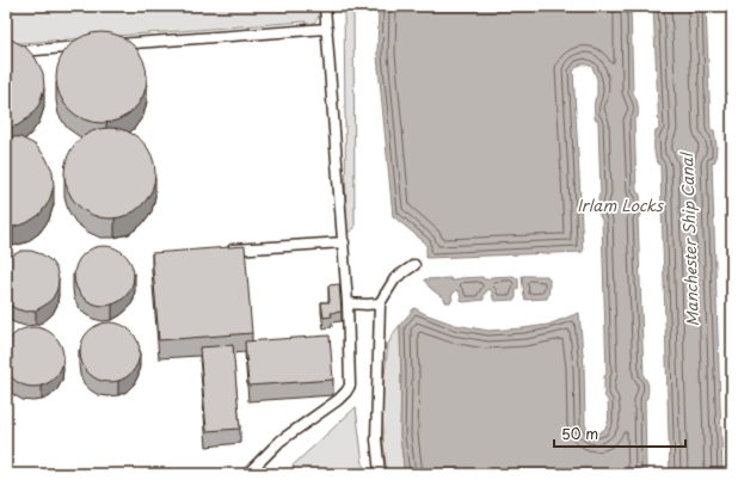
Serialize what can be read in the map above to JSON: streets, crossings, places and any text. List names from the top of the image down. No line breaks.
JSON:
{"water":["Irlam Locks","Manchester Ship Canal"],"scale_bar":"50 m"}
